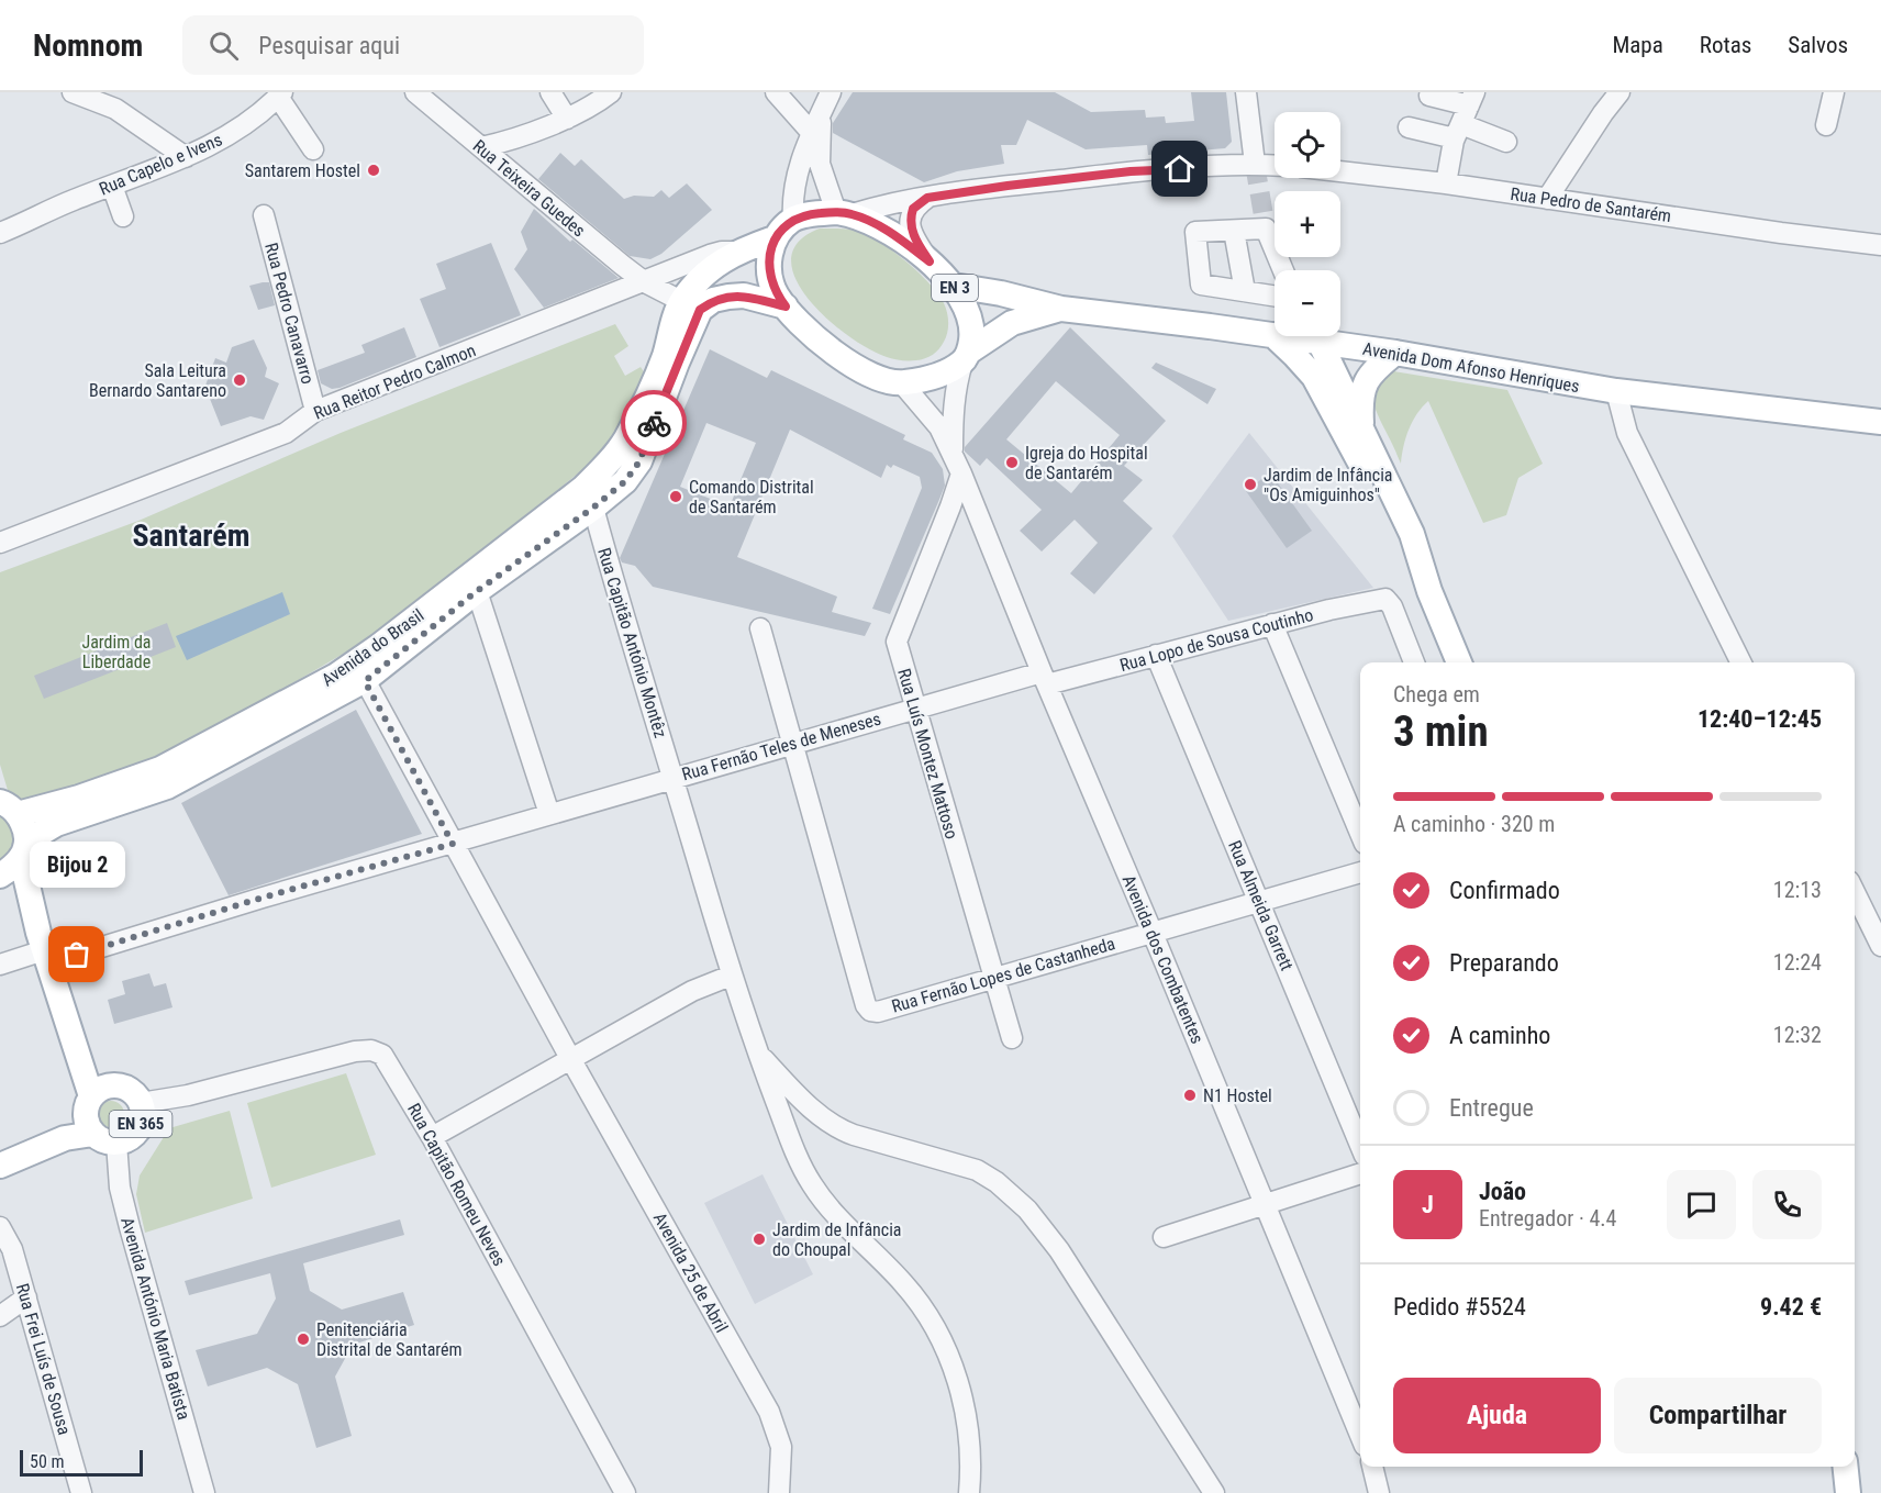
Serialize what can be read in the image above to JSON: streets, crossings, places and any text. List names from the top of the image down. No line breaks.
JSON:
{"streets":{"main road":["EN 3","Avenida Dom Afonso Henriques","Avenida do Brasil","EN 365"],"street":["Rua Capelo e Ivens","Rua Teixeira Guedes","Rua Pedro de Santarém","Rua Pedro Canavarro","Rua Reitor Pedro Calmon","Rua Lopo de Sousa Coutinho","Rua Capitão António Montêz","Rua Fernão Teles de Meneses","Rua Luís Montez Mattoso","Rua Almeida Garrett","Avenida dos Combatentes","Rua Fernão Lopes de Castanheda","Rua Capitão Romeu Neves","Avenida 25 de Abril","Avenida António Maria Batista","Rua Frei Luís de Sousa"]},"crossings":[["Rua Teixeira Guedes","Rua Reitor Pedro Calmon"],["EN 3","Avenida Dom Afonso Henriques"],["EN 3","Avenida do Brasil"],["EN 3","Avenida dos Combatentes"],["Rua Pedro Canavarro","Rua Reitor Pedro Calmon"],["Avenida Dom Afonso Henriques","Avenida do Brasil"],["Avenida Dom Afonso Henriques","Avenida dos Combatentes"],["Rua Reitor Pedro Calmon","Avenida do Brasil"],["Rua Lopo de Sousa Coutinho","Rua Fernão Teles de Meneses"],["Rua Lopo de Sousa Coutinho","Rua Almeida Garrett"],["Rua Lopo de Sousa Coutinho","Avenida dos Combatentes"],["Rua Capitão António Montêz","Avenida do Brasil"],["Rua Capitão António Montêz","Rua Fernão Teles de Meneses"],["Avenida do Brasil","Avenida dos Combatentes"],["Avenida do Brasil","EN 365"],["Avenida do Brasil","Avenida 25 de Abril"],["Rua Fernão Teles de Meneses","Rua Luís Montez Mattoso"],["Rua Fernão Teles de Meneses","Avenida dos Combatentes"],["Rua Fernão Teles de Meneses","Rua Fernão Lopes de Castanheda"],["Rua Fernão Teles de Meneses","EN 365"],["Rua Fernão Teles de Meneses","Avenida 25 de Abril"],["Rua Luís Montez Mattoso","Avenida dos Combatentes"],["Rua Luís Montez Mattoso","Rua Fernão Lopes de Castanheda"],["Rua Almeida Garrett","Rua Fernão Lopes de Castanheda"],["Avenida dos Combatentes","Rua Fernão Lopes de Castanheda"],["EN 365","Rua Capitão Romeu Neves"],["EN 365","Avenida António Maria Batista"]],"districts":["Santarém"],"parks":["Jardim da Liberdade"],"places":["Santarem Hostel","Sala Leitura Bernardo Santareno","Igreja do Hospital de Santarém","Jardim de Infância \"Os Amiguinhos\"","Comando Distrital de Santarém","Bijou 2","N1 Hostel","Jardim de Infância do Choupal","Penitenciária Distrital de Santarém"],"scale_bar":"50 m","page":{"header":"Nomnom","search":"Pesquisar aqui","nav":["Mapa","Rotas","Salvos"],"map_buttons":["+","−"],"heading":["3 min","Chega em","12:40–12:45"],"panel":["João","Entregador · 4.4","Pedido #5524","9.42 €"],"bar":"A caminho · 320 m","bubble":"Bijou 2","list":[["Confirmado","12:13"],["Preparando","12:24"],["A caminho","12:32"],"Entregue"],"round":"J","buttons":["Ajuda","Compartilhar"],"scale":"50 m"}}
